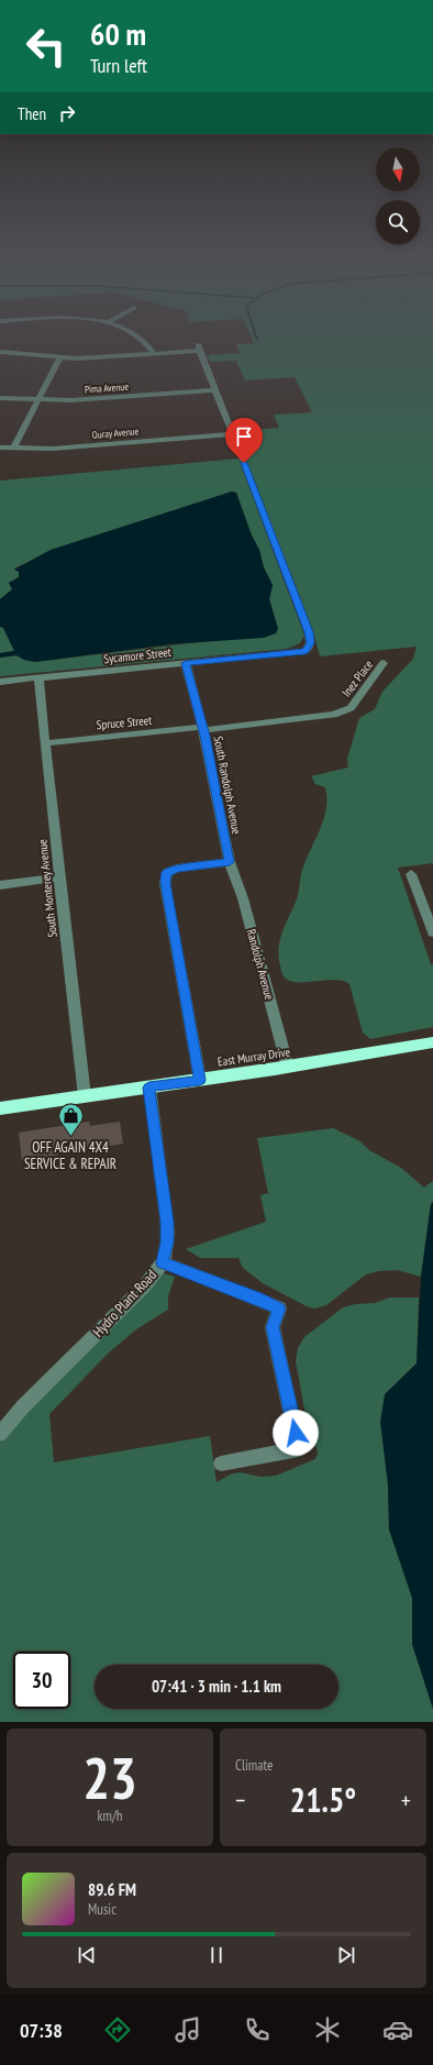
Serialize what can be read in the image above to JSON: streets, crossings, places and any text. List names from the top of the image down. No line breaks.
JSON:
{"streets":{"highway":["East Murray Drive"],"street":["Pima Avenue","Ouray Avenue","Sycamore Street","Inez Place","Spruce Street","South Randolph Avenue","South Monterey Avenue","Randolph Avenue","Hydro Plant Road"]},"crossings":[["Ouray Avenue","Sycamore Street"],["Sycamore Street","South Randolph Avenue"],["Sycamore Street","South Monterey Avenue"],["Inez Place","Spruce Street"],["Spruce Street","South Randolph Avenue"],["Spruce Street","South Monterey Avenue"],["South Randolph Avenue","Randolph Avenue"],["South Monterey Avenue","East Murray Drive"],["Randolph Avenue","East Murray Drive"],["East Murray Drive","Hydro Plant Road"]],"places":{"shop":["OFF AGAIN 4X4 SERVICE & REPAIR"]},"north":"bottom","page":{"turn":["60 m","Turn left"],"then":"Then","limit":"30","trip":"07:41 · 3 min · 1.1 km","tile":[["23","km/h"],"Climate"],"heat":["−","21.5°","+"],"song":["89.6 FM","Music"],"tabs":"07:38"}}
